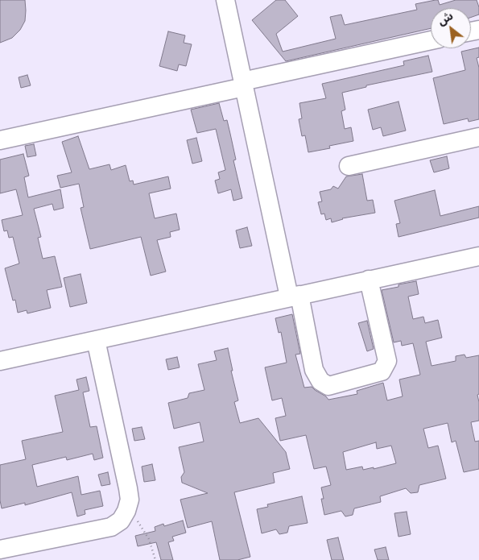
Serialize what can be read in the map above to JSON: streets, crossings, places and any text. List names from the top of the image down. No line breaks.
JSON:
{"north":"top left"}
